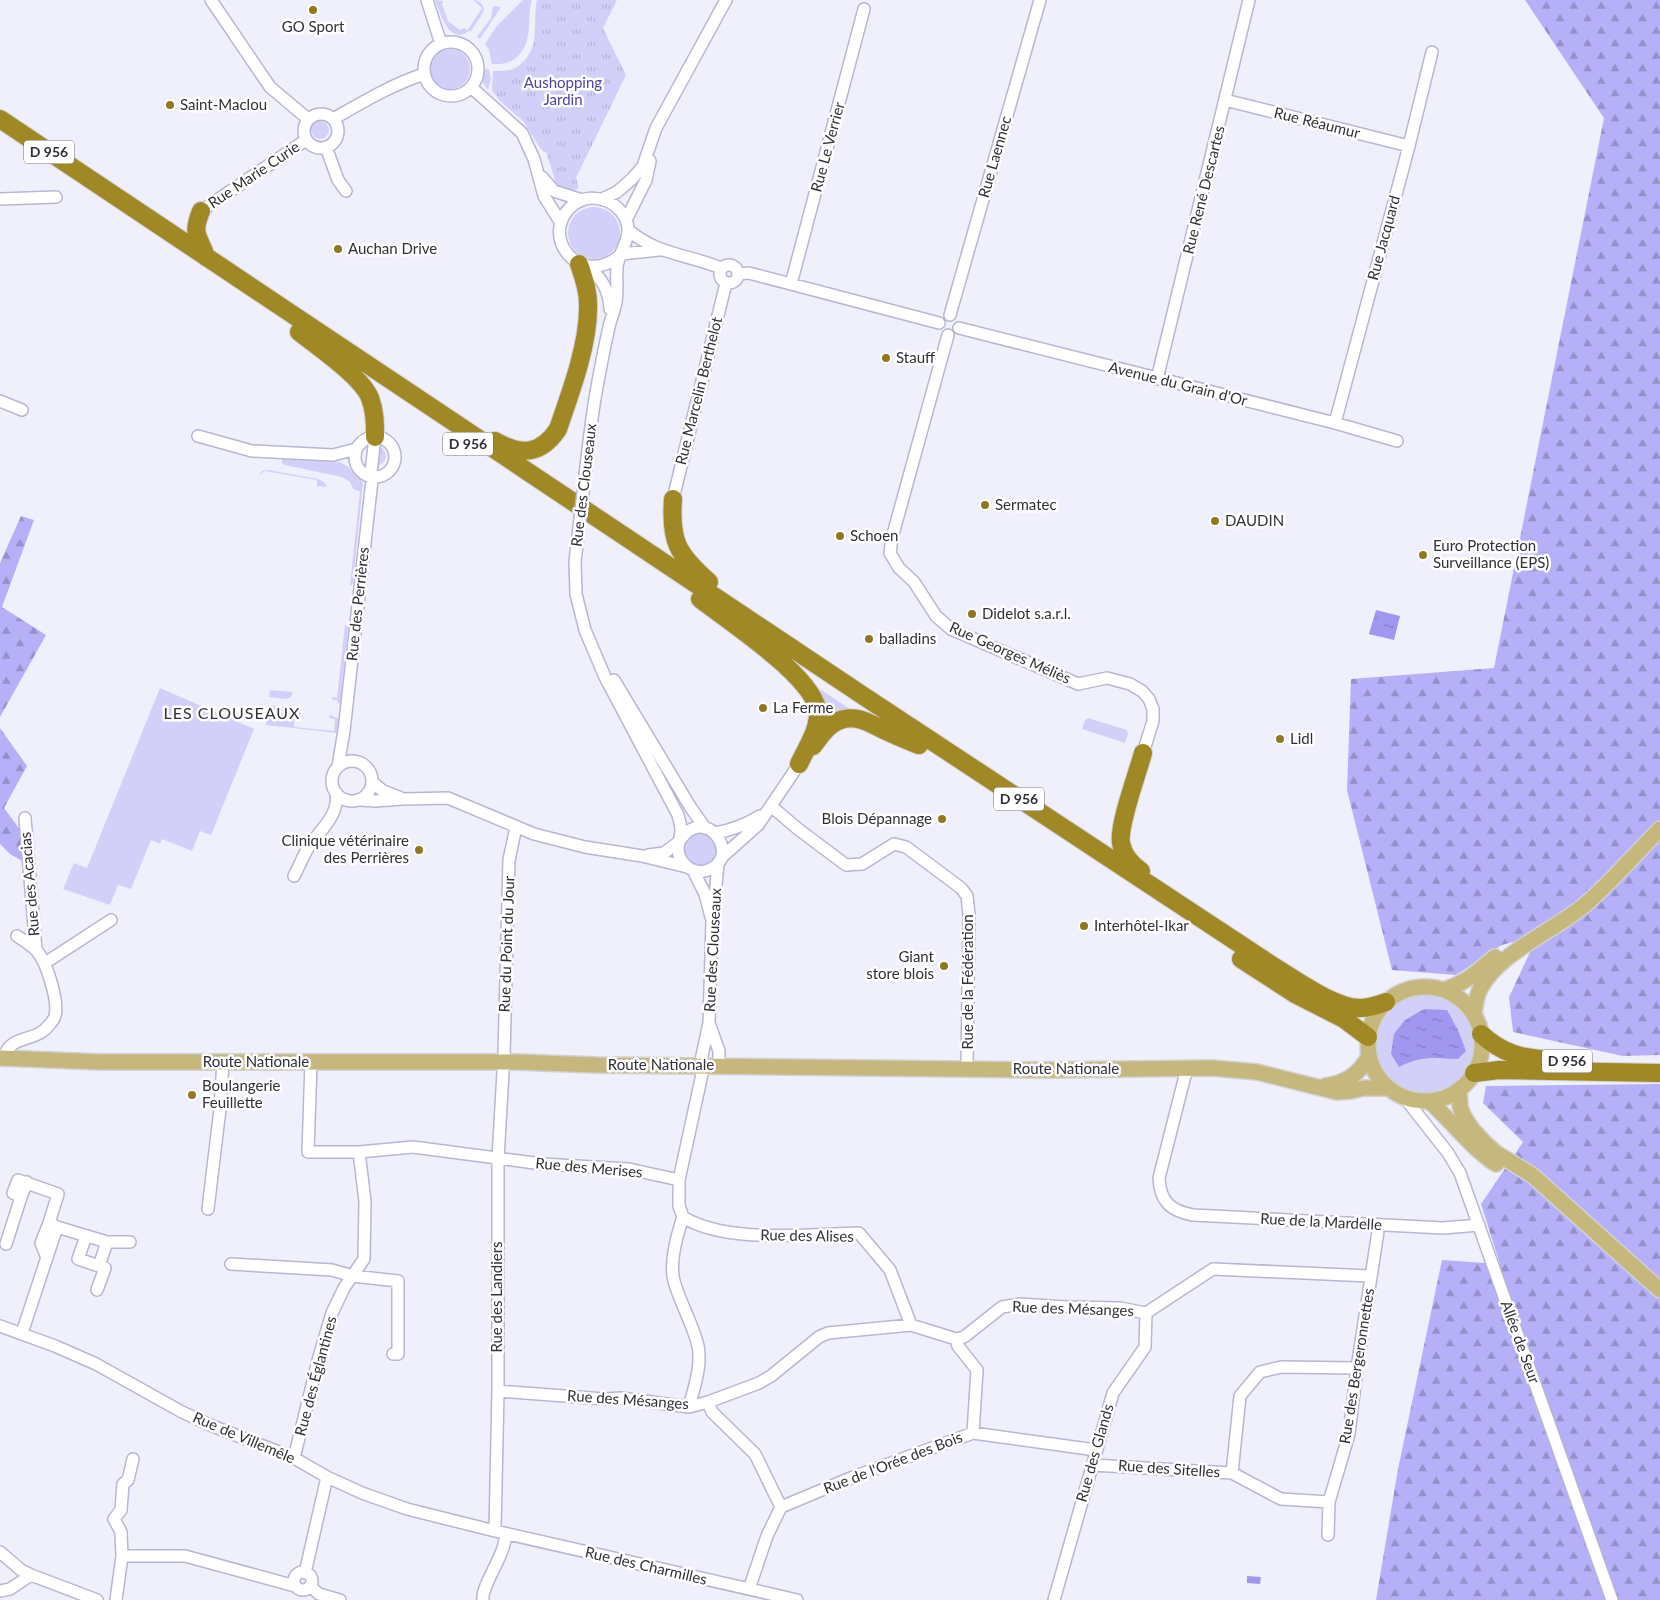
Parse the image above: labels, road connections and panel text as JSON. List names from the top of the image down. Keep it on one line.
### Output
{"streets":{"highway":["D 956"],"main road":["Route Nationale"],"street":["Rue Réaumur","Rue Le Verrier","Rue Laennec","Rue Marie Curie","Rue René Descartes","Rue Jacquard","Avenue du Grain d'Or","Rue Marcelin Berthelot","Rue des Clouseaux","Rue des Perrières","Rue Georges Méliès","Rue des Acacias","Rue du Point du Jour","Rue de la Fédération","Rue des Merises","Rue de la Mardelle","Rue des Alises","Rue des Landiers","Rue des Mésanges","Allée de Seur","Rue des Bergeronnettes","Rue des Églantines","Rue de Villemêle","Rue des Glands","Rue de l'Orée des Bois","Rue des Sitelles","Rue des Charmilles"]},"crossings":[["Rue Réaumur","Rue René Descartes"],["Rue Réaumur","Rue Jacquard"],["D 956","Rue Marcelin Berthelot"],["D 956","Rue des Clouseaux"],["D 956","Route Nationale"],["D 956","Allée de Seur"],["Rue Laennec","Avenue du Grain d'Or"],["Rue Laennec","Rue Georges Méliès"],["Rue René Descartes","Avenue du Grain d'Or"],["Rue Jacquard","Avenue du Grain d'Or"],["Avenue du Grain d'Or","Rue Georges Méliès"],["Rue des Clouseaux","Route Nationale"],["Rue des Acacias","Route Nationale"],["Rue du Point du Jour","Route Nationale"],["Rue du Point du Jour","Rue des Landiers"],["Rue de la Fédération","Route Nationale"],["Route Nationale","Rue des Merises"],["Route Nationale","Rue de la Mardelle"],["Route Nationale","Rue des Landiers"],["Route Nationale","Allée de Seur"],["Rue des Merises","Rue des Landiers"],["Rue des Merises","Rue des Églantines"],["Rue de la Mardelle","Allée de Seur"],["Rue de la Mardelle","Rue des Bergeronnettes"],["Rue des Alises","Rue des Mésanges"],["Rue des Landiers","Rue des Mésanges"],["Rue des Landiers","Rue de Villemêle"],["Rue des Landiers","Rue des Charmilles"],["Rue des Mésanges","Rue des Bergeronnettes"],["Rue des Mésanges","Rue des Glands"],["Rue des Bergeronnettes","Rue des Sitelles"],["Rue des Églantines","Rue de Villemêle"],["Rue de Villemêle","Rue des Charmilles"],["Rue des Glands","Rue de l'Orée des Bois"],["Rue des Glands","Rue des Sitelles"]],"districts":["LES CLOUSEAUX"],"parks":["Aushopping Jardin"],"places":["GO Sport","Saint-Maclou","Auchan Drive","Stauff","Sermatec","DAUDIN","Schoen","Euro Protection Surveillance (EPS)","Didelot s.a.r.l.","balladins","La Ferme","Lidl","Blois Dépannage","Clinique vétérinaire des Perrières","Interhôtel-Ikar","Giant store blois","Boulangerie Feuillette"]}
